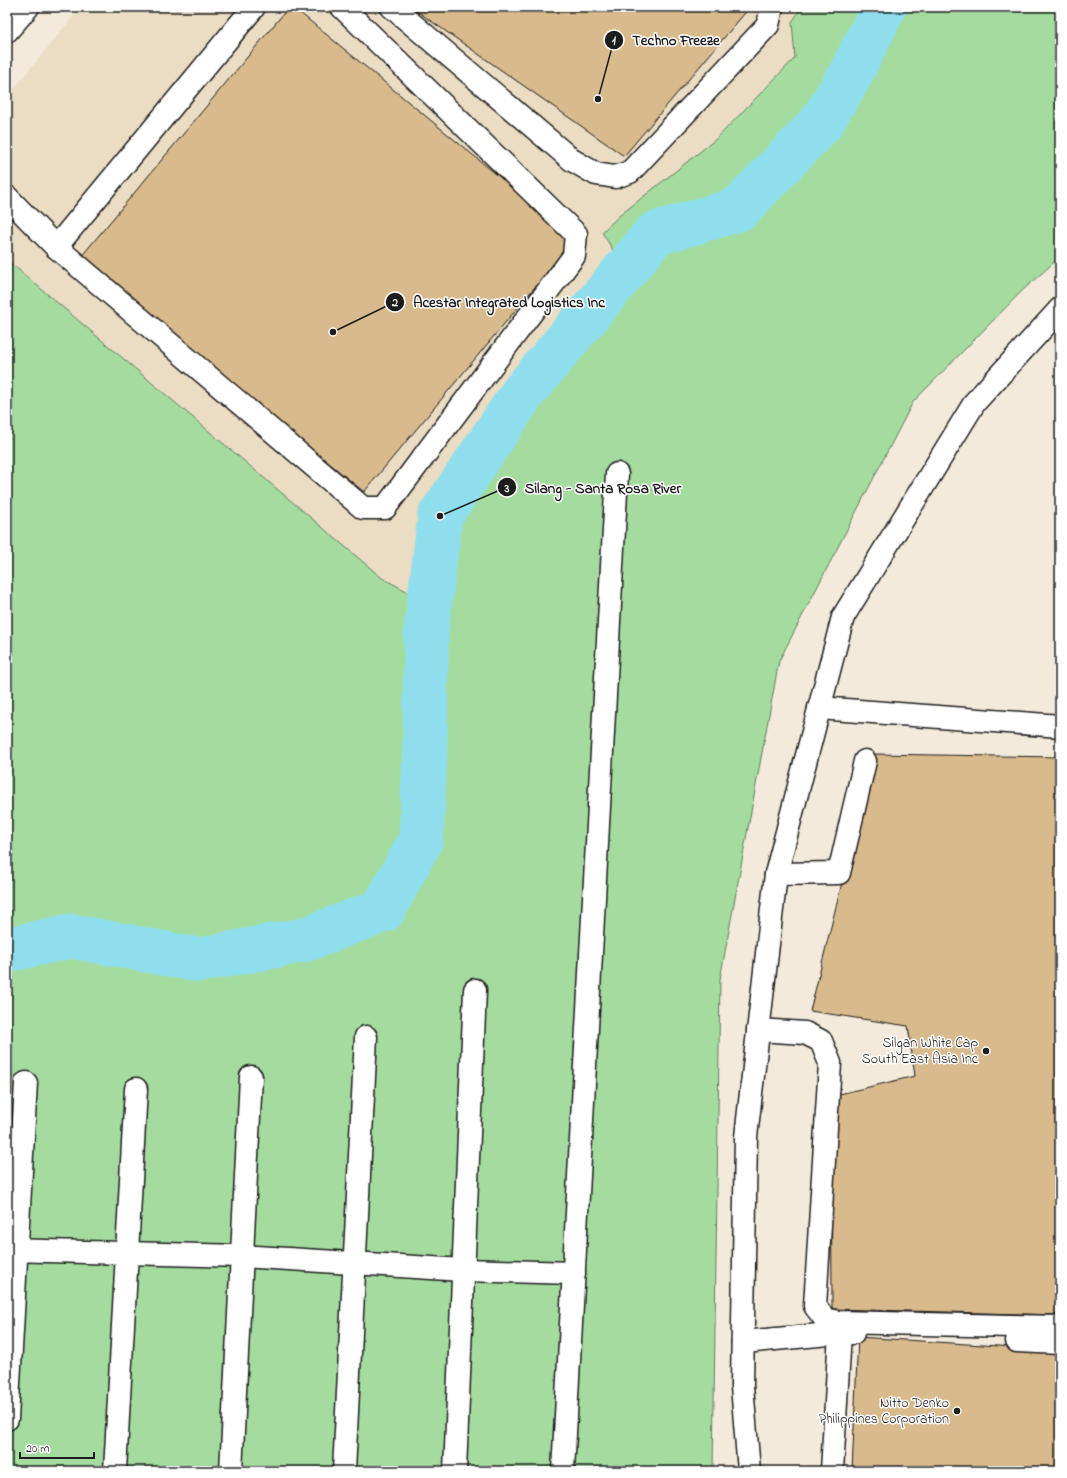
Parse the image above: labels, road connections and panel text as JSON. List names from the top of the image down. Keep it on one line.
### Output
{"places":["Techno Freeze","Acestar Integrated Logistics Inc","Silang - Santa Rosa River","Silgan White Cap South East Asia Inc","Nitto Denko Philippines Corporation"],"scale_bar":"20 m"}
